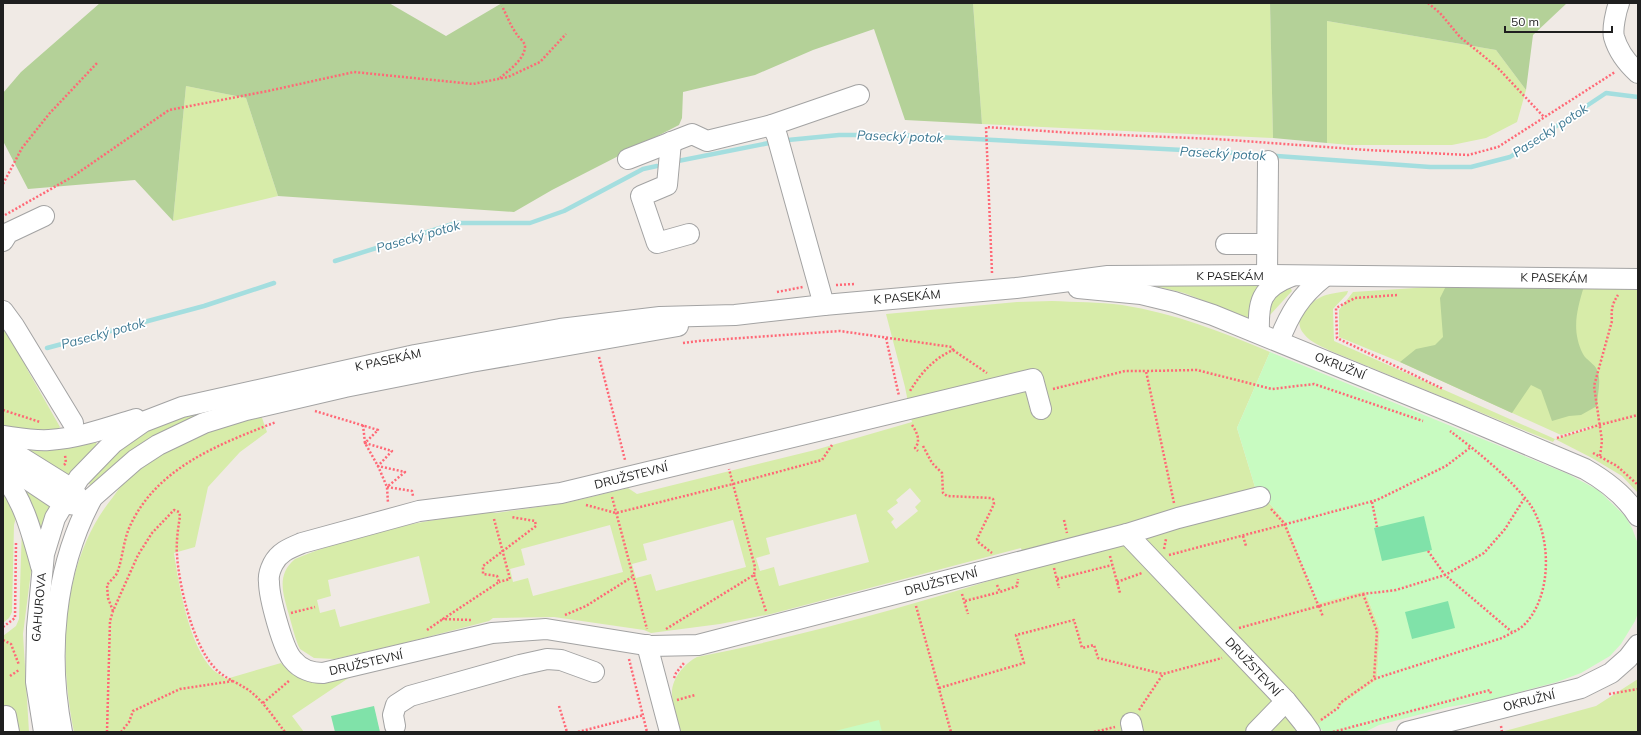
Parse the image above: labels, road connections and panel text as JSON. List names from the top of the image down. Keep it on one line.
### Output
{"streets":{"street":["K PASEKÁM","OKRUŽNÍ","DRUŽSTEVNÍ","GAHUROVA"]},"crossings":[["K PASEKÁM","OKRUŽNÍ"],["K PASEKÁM","GAHUROVA"]],"water":["Pasecký potok"],"scale_bar":"50 m"}
